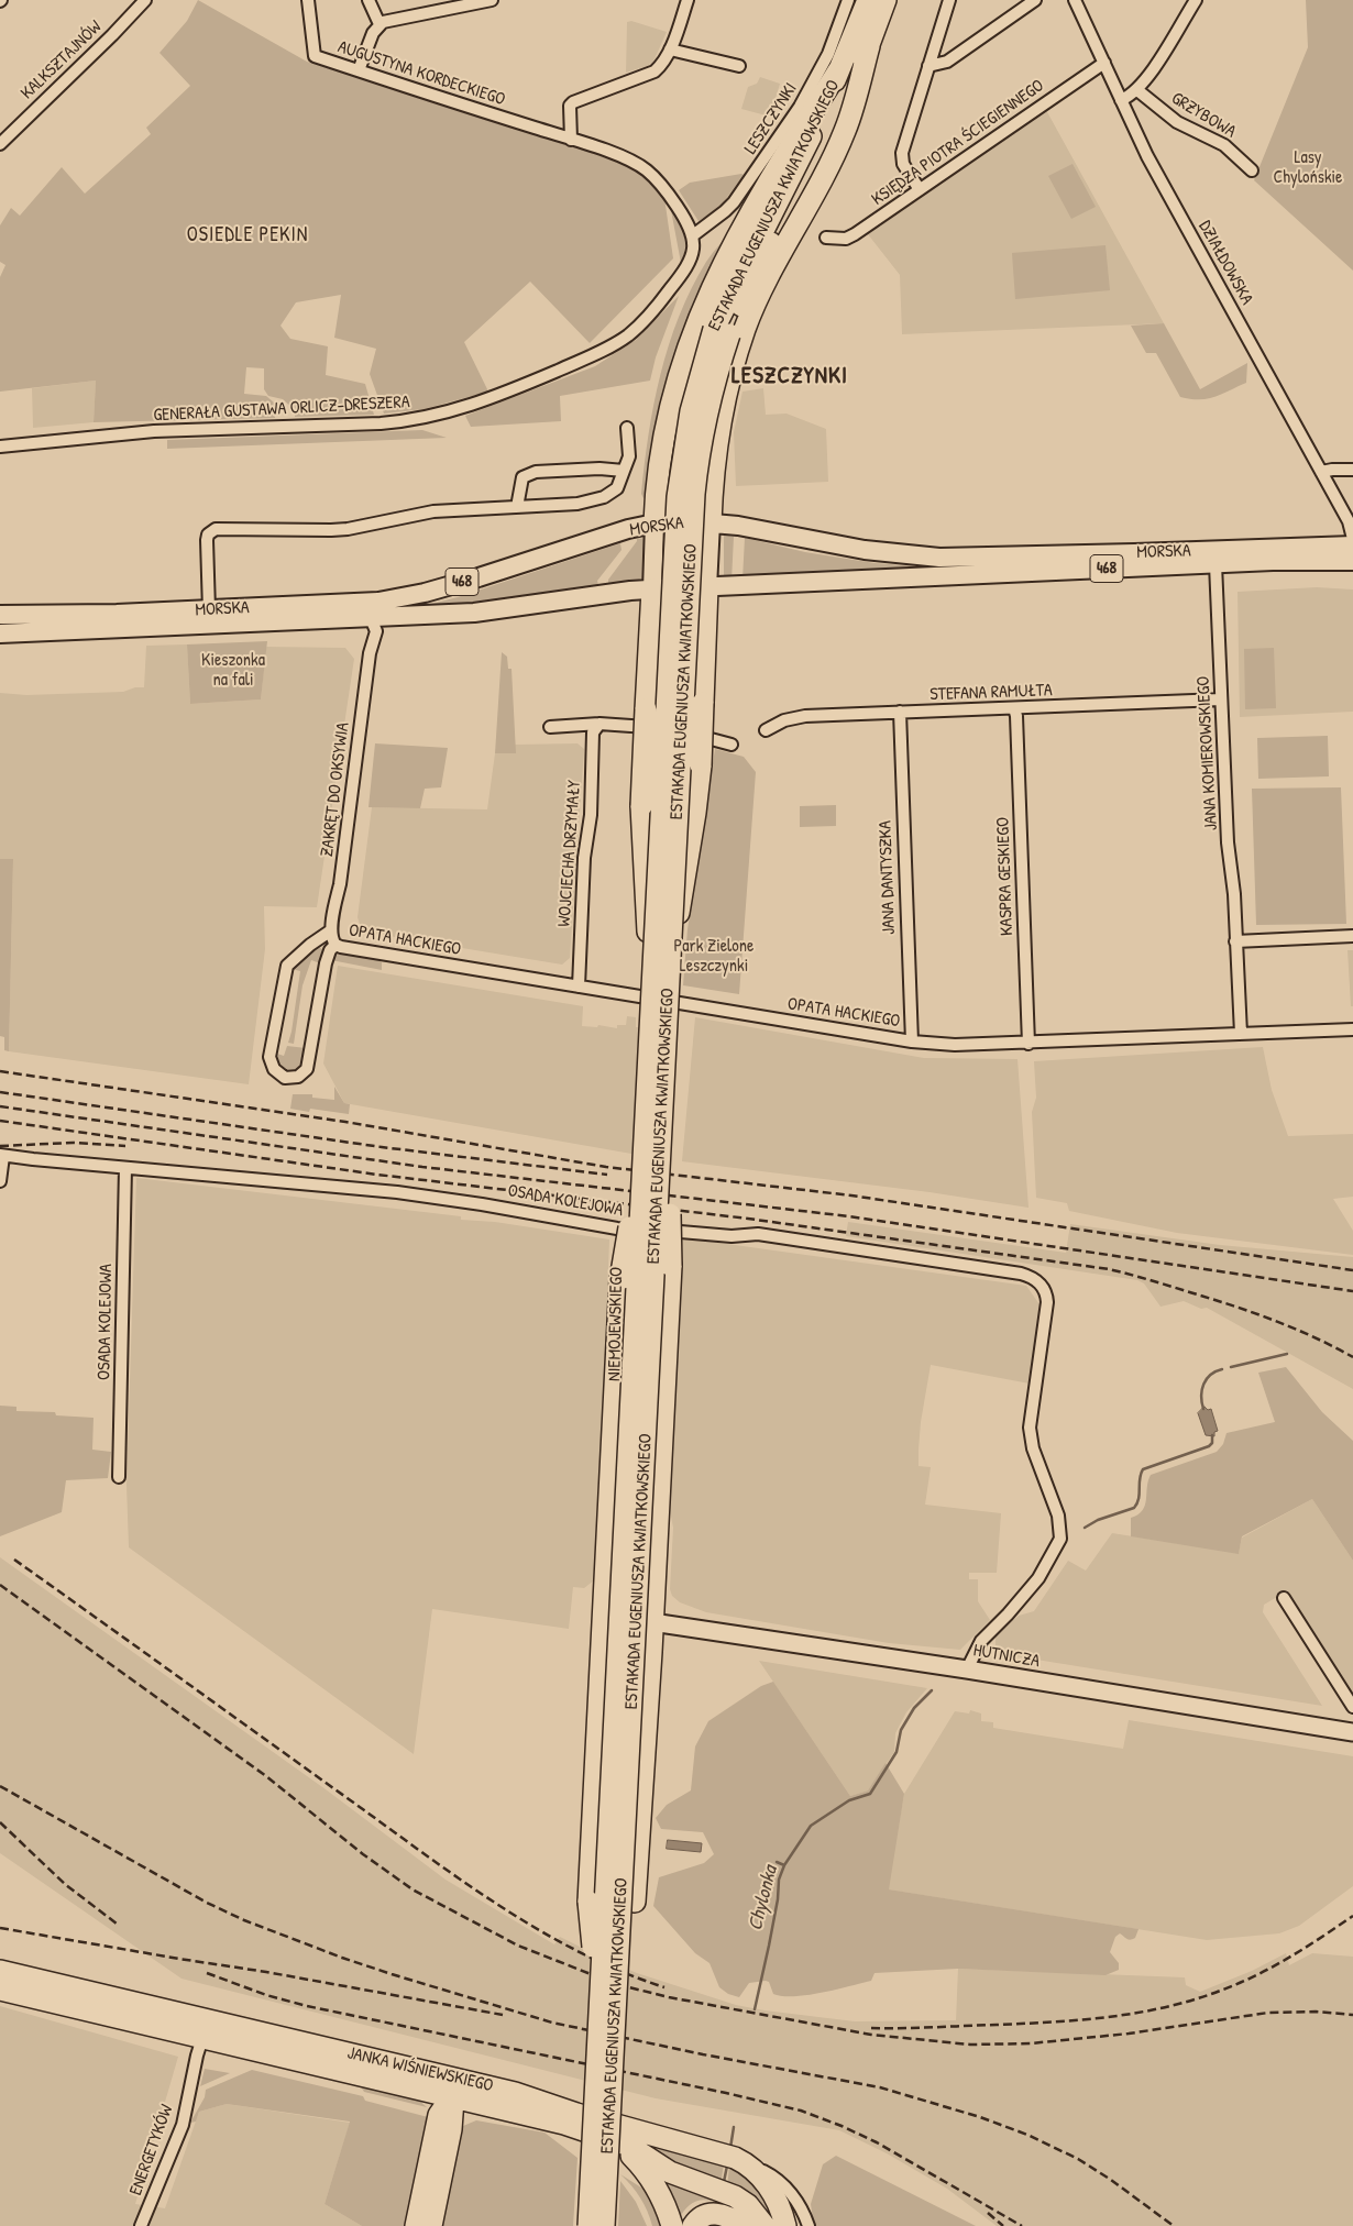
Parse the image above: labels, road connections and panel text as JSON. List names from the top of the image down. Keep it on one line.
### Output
{"streets":{"highway":["ESTAKADA EUGENIUSZA KWIATKOWSKIEGO","JANKA WIŚNIEWSKIEGO"],"main road":["MORSKA","468","HUTNICZA"],"street":["KALKSZTAJNÓW","AUGUSTYNA KORDECKIEGO","GRZYBOWA","LESZCZYNKI","KSIĘDZA PIOTRA ŚCIEGIENNEGO","DZIAŁDOWSKA","GENERAŁA GUSTAWA ORLICZ-DRESZERA","STEFANA RAMUŁTA","JANA KOMIEROWSKIEGO","ZAKRĘT DO OKSYWIA","WOJCIECHA DRZYMAŁY","KASPRA GESKIEGO","JANA DANTYSZKA","OPATA HACKIEGO","OSADA KOLEJOWA","NIEMOJEWSKIEGO","ENERGETYKÓW"]},"crossings":[["AUGUSTYNA KORDECKIEGO","LESZCZYNKI"],["AUGUSTYNA KORDECKIEGO","GENERAŁA GUSTAWA ORLICZ-DRESZERA"],["LESZCZYNKI","GENERAŁA GUSTAWA ORLICZ-DRESZERA"],["KSIĘDZA PIOTRA ŚCIEGIENNEGO","DZIAŁDOWSKA"],["MORSKA","JANA KOMIEROWSKIEGO"],["MORSKA","ZAKRĘT DO OKSYWIA"],["STEFANA RAMUŁTA","JANA KOMIEROWSKIEGO"],["STEFANA RAMUŁTA","KASPRA GESKIEGO"],["STEFANA RAMUŁTA","JANA DANTYSZKA"],["JANA KOMIEROWSKIEGO","OPATA HACKIEGO"],["ZAKRĘT DO OKSYWIA","OPATA HACKIEGO"],["WOJCIECHA DRZYMAŁY","OPATA HACKIEGO"],["KASPRA GESKIEGO","OPATA HACKIEGO"],["JANA DANTYSZKA","OPATA HACKIEGO"],["OSADA KOLEJOWA","NIEMOJEWSKIEGO"],["OSADA KOLEJOWA","HUTNICZA"],["JANKA WIŚNIEWSKIEGO","ENERGETYKÓW"]],"districts":["OSIEDLE PEKIN","LESZCZYNKI"],"water":["Chylonka"],"parks":["Lasy Chylońskie","Kieszonka na fali","Park Zielone Leszczynki"]}
